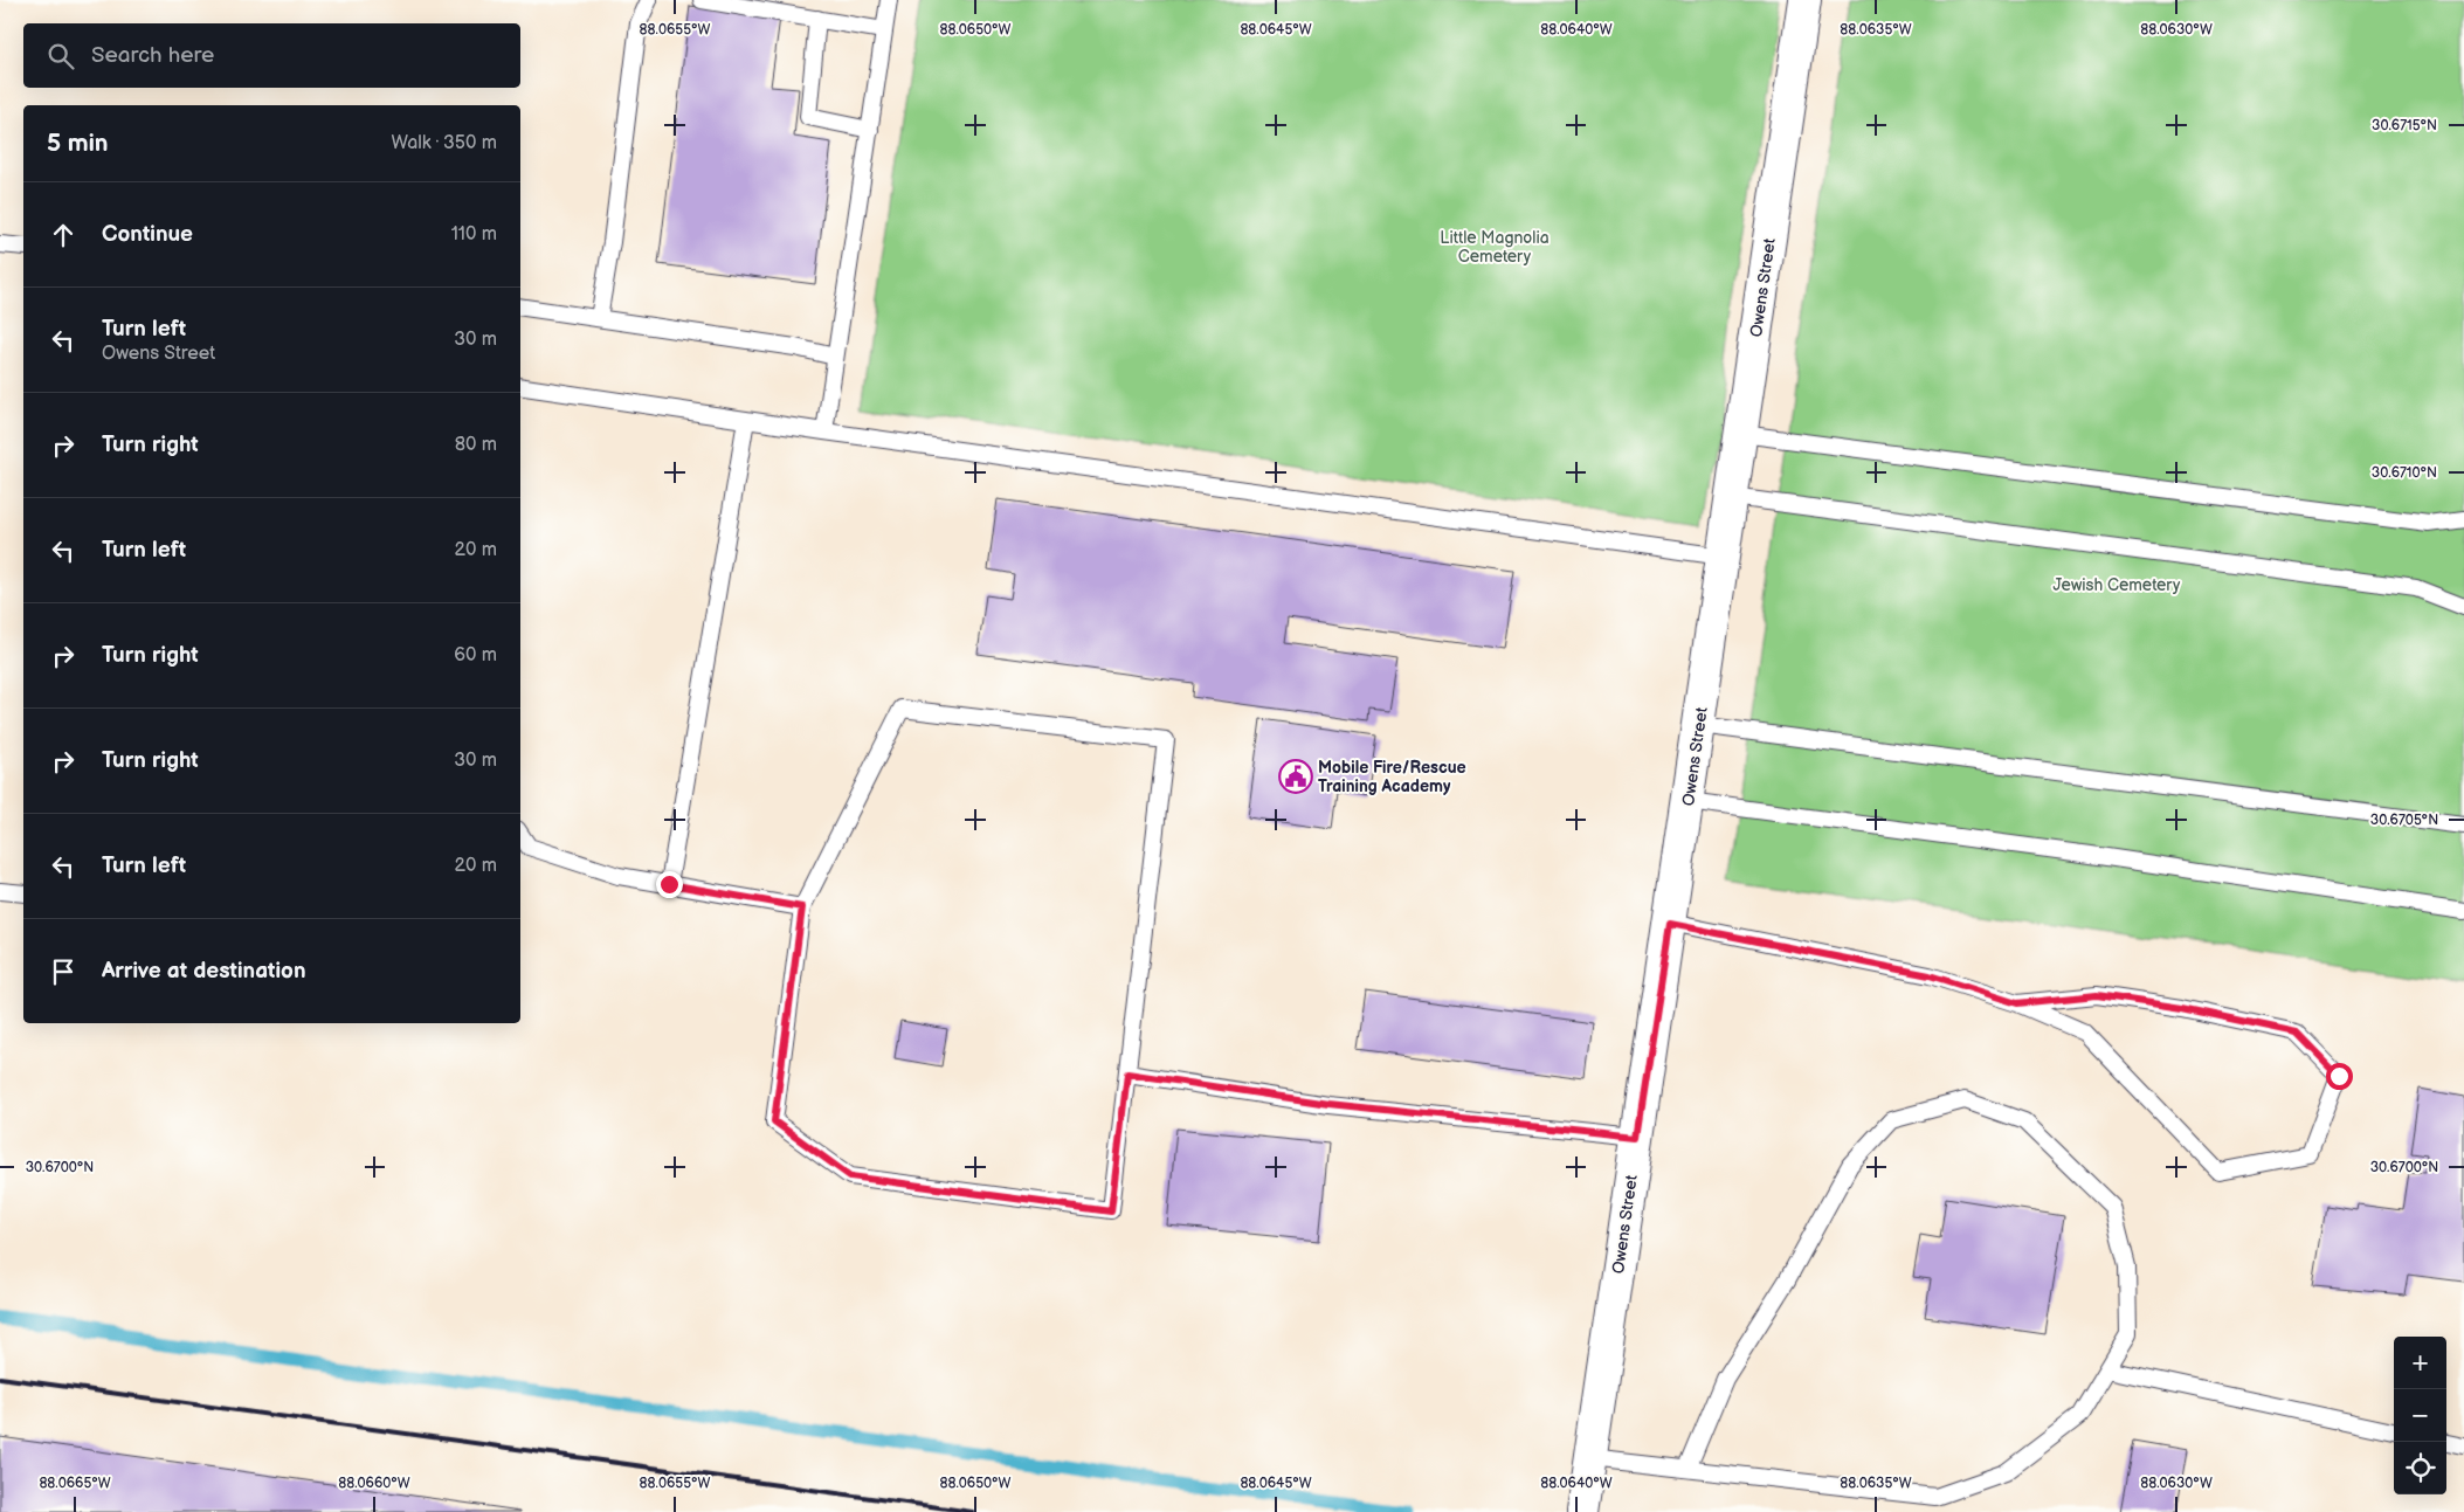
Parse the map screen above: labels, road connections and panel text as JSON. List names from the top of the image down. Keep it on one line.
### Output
{"streets":{"street":["Owens Street"]},"parks":["Little Magnolia Cemetery","Jewish Cemetery"],"places":{"public building":["Mobile Fire/Rescue Training Academy"]},"page":{"search":"Search here","heading":["5 min","Walk · 350 m"],"list":[["Continue","110 m"],["Turn left","Owens Street","30 m"],["Turn right","80 m"],["Turn left","20 m"],["Turn right","60 m"],["Turn right","30 m"],["Turn left","20 m"],"Arrive at destination"],"map_buttons":["+","−"]},"coordinates":["88.0655°W","88.0650°W","88.0645°W","88.0640°W","88.0635°W","88.0630°W","30.6715°N","30.6710°N","30.6705°N","30.6700°N","88.0665°W","88.0660°W"]}
